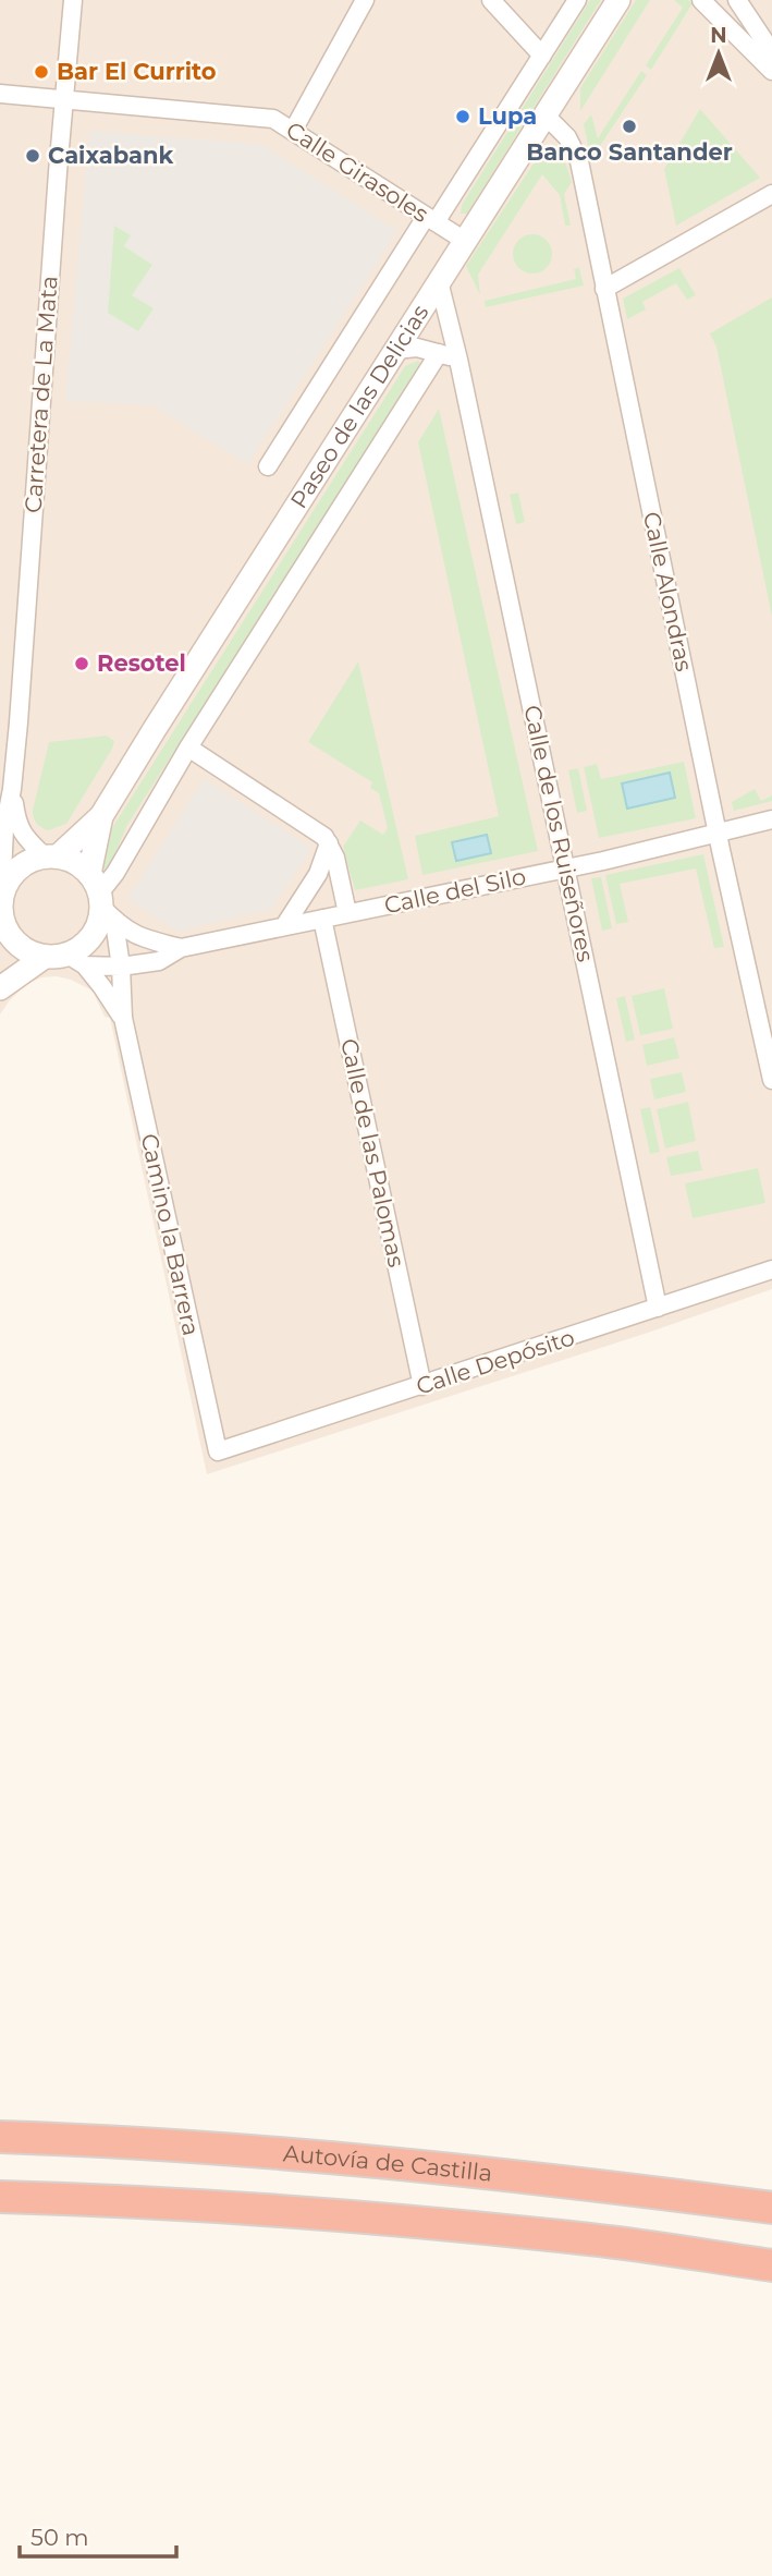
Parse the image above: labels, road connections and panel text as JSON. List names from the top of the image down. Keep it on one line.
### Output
{"streets":{"highway":["Autovía de Castilla"],"main road":["Paseo de las Delicias"],"street":["Calle Girasoles","Carretera de La Mata","Calle Alondras","Calle de los Ruiseñores","Calle del Silo","Calle de las Palomas","Camino la Barrera","Calle Depósito"]},"crossings":[["Calle Girasoles","Carretera de La Mata"],["Calle Girasoles","Paseo de las Delicias"],["Carretera de La Mata","Paseo de las Delicias"],["Carretera de La Mata","Calle del Silo"],["Carretera de La Mata","Camino la Barrera"],["Paseo de las Delicias","Calle Alondras"],["Paseo de las Delicias","Calle de los Ruiseñores"],["Paseo de las Delicias","Calle del Silo"],["Paseo de las Delicias","Camino la Barrera"],["Calle Alondras","Calle del Silo"],["Calle de los Ruiseñores","Calle del Silo"],["Calle de los Ruiseñores","Calle Depósito"],["Calle del Silo","Calle de las Palomas"],["Calle del Silo","Camino la Barrera"],["Calle de las Palomas","Calle Depósito"],["Camino la Barrera","Calle Depósito"]],"places":["Bar El Currito","Lupa","Banco Santander","Caixabank","Resotel"],"scale_bar":"50 m","north":"top"}
